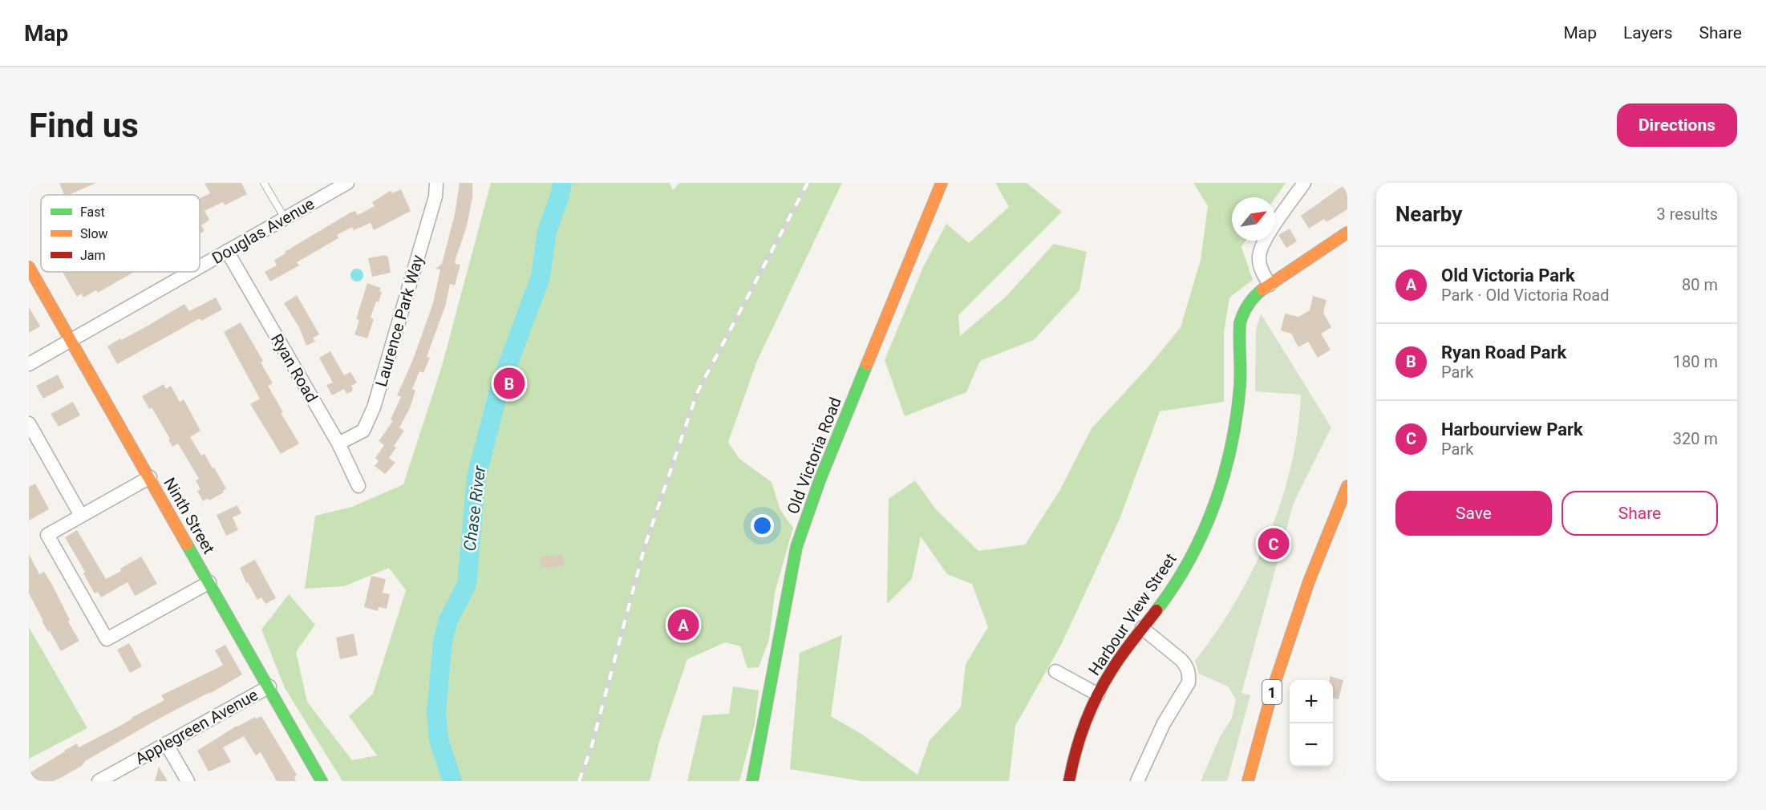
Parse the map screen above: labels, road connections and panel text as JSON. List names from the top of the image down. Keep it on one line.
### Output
{"streets":{"main road":["Old Victoria Road","Ninth Street","Harbour View Street","1"],"street":["Douglas Avenue","Laurence Park Way","Ryan Road","Applegreen Avenue"]},"crossings":[["Douglas Avenue","Ryan Road"],["Douglas Avenue","Ninth Street"],["Laurence Park Way","Ryan Road"],["Ninth Street","Applegreen Avenue"]],"water":["Chase River"],"legend":["Fast","Slow","Jam"],"north":"top right","page":{"header":"Map","nav":["Map","Layers","Share"],"buttons":["Directions",["Save","Share"]],"title":"Find us","heading":["Nearby","3 results"],"list":[{"mark":"A","name":"Old Victoria Park","note":"Park · Old Victoria Road","value":"80 m"},{"mark":"B","name":"Ryan Road Park","note":"Park","value":"180 m"},{"mark":"C","name":"Harbourview Park","note":"Park","value":"320 m"}],"pins":["B","C","A"],"map_buttons":["+","−"]}}
